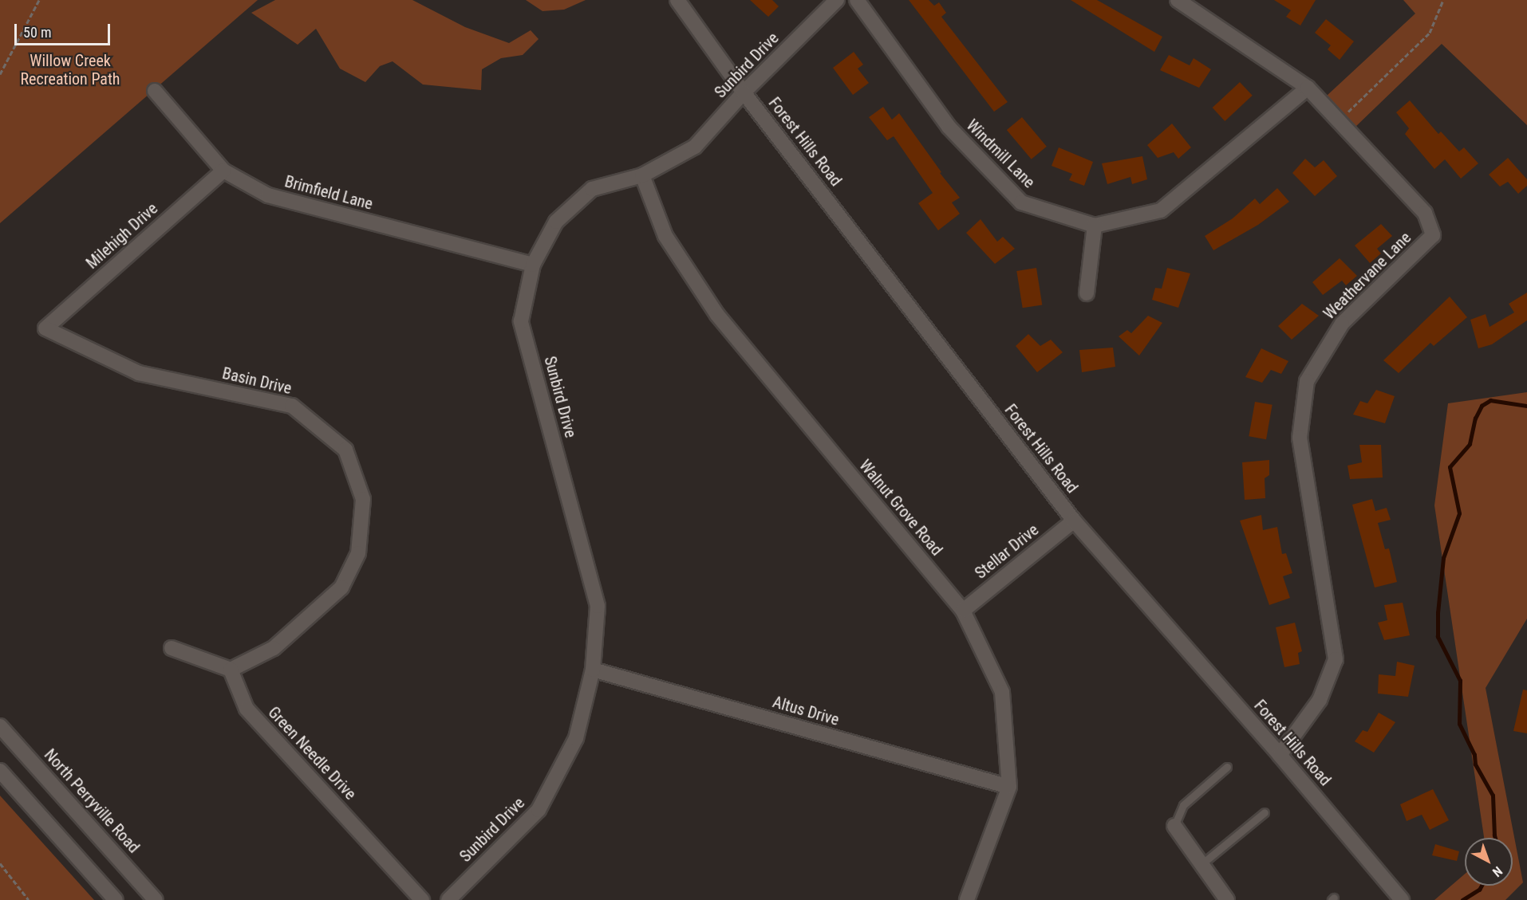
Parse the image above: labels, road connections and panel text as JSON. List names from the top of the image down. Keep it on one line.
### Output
{"streets":{"street":["Sunbird Drive","Forest Hills Road","Windmill Lane","Brimfield Lane","Milehigh Drive","Weathervane Lane","Basin Drive","Walnut Grove Road","Stellar Drive","Altus Drive","Green Needle Drive","North Perryville Road"]},"crossings":[["Sunbird Drive","Forest Hills Road"],["Sunbird Drive","Brimfield Lane"],["Sunbird Drive","Walnut Grove Road"],["Sunbird Drive","Altus Drive"],["Forest Hills Road","Weathervane Lane"],["Forest Hills Road","Stellar Drive"],["Brimfield Lane","Milehigh Drive"],["Milehigh Drive","Basin Drive"],["Basin Drive","Green Needle Drive"],["Walnut Grove Road","Stellar Drive"],["Walnut Grove Road","Altus Drive"]],"parks":["Willow Creek Recreation Path"],"scale_bar":"50 m","north":"bottom right"}
